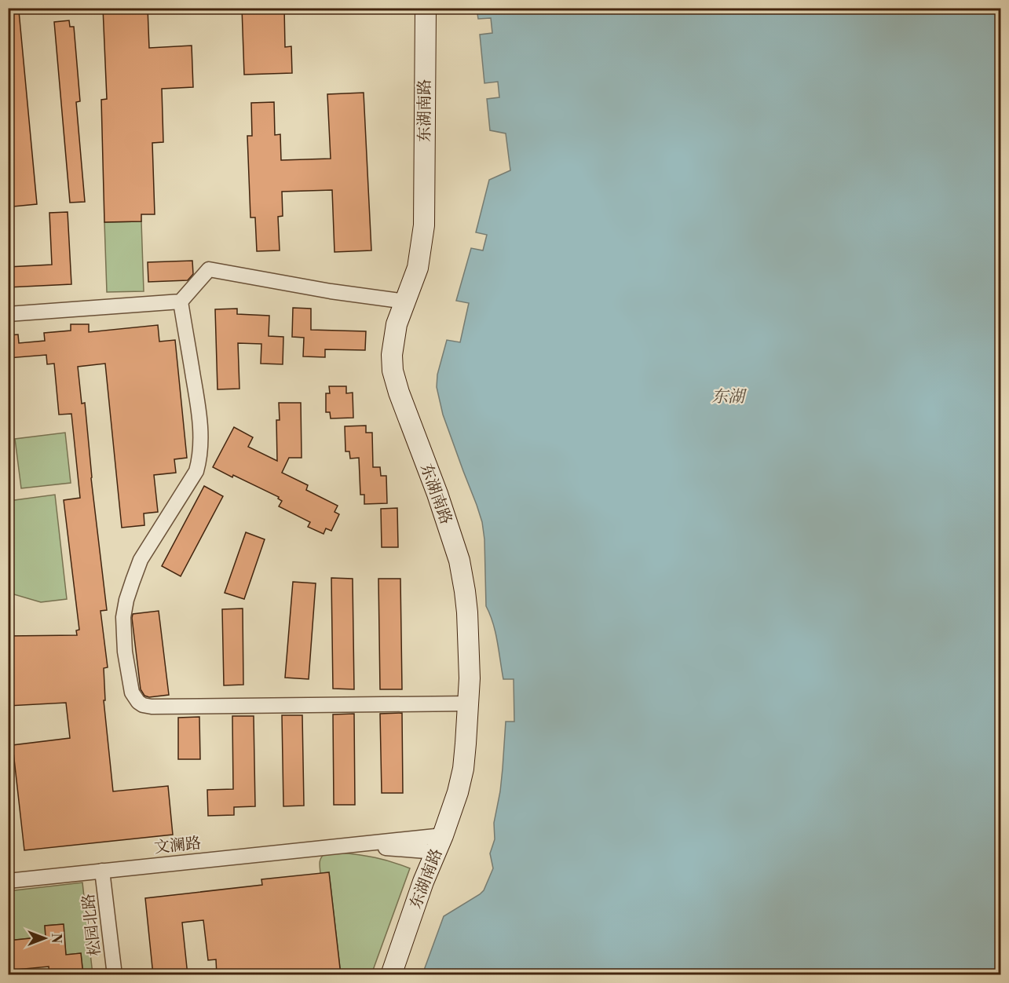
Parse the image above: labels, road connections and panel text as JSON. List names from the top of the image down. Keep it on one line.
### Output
{"streets":{"street":["东湖南路","文澜路","松园北路"]},"crossings":[["东湖南路","文澜路"],["文澜路","松园北路"]],"water":["东湖"],"north":"right"}
